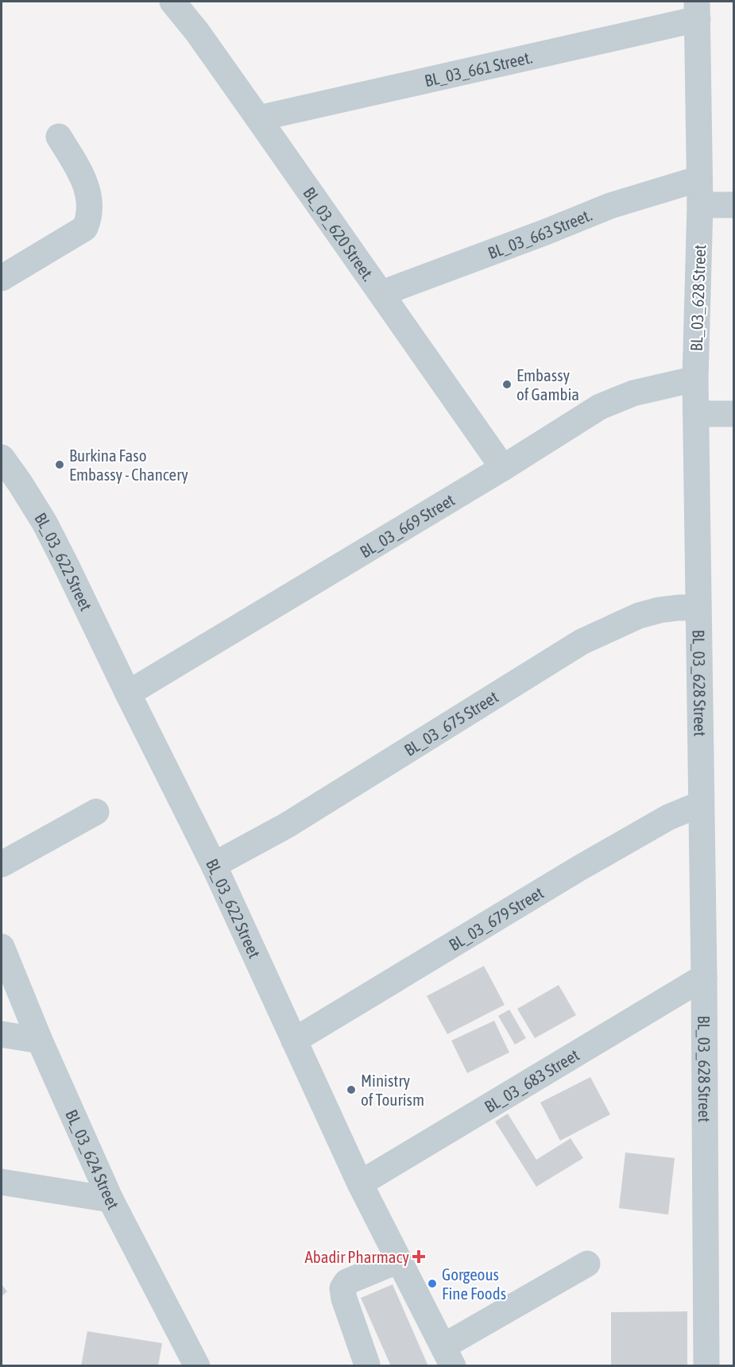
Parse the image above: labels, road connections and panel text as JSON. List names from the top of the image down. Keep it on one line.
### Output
{"streets":{"street":["BL_03_661 Street.","BL_03_620 Street.","BL_03_663 Street.","BL_03_628 Street","BL_03_669 Street","BL_03_622 Street","BL_03_675 Street","BL_03_679 Street","BL_03_683 Street","BL_03_624 Street"]},"crossings":[["BL_03_661 Street.","BL_03_620 Street."],["BL_03_661 Street.","BL_03_628 Street"],["BL_03_620 Street.","BL_03_663 Street."],["BL_03_620 Street.","BL_03_669 Street"],["BL_03_663 Street.","BL_03_628 Street"],["BL_03_628 Street","BL_03_669 Street"],["BL_03_628 Street","BL_03_675 Street"],["BL_03_628 Street","BL_03_679 Street"],["BL_03_628 Street","BL_03_683 Street"],["BL_03_669 Street","BL_03_622 Street"],["BL_03_622 Street","BL_03_675 Street"],["BL_03_622 Street","BL_03_679 Street"],["BL_03_622 Street","BL_03_683 Street"]],"places":{"other":["Embassy of Gambia","Burkina Faso Embassy - Chancery","Ministry of Tourism","Gorgeous Fine Foods"],"health":["Abadir Pharmacy"]}}
